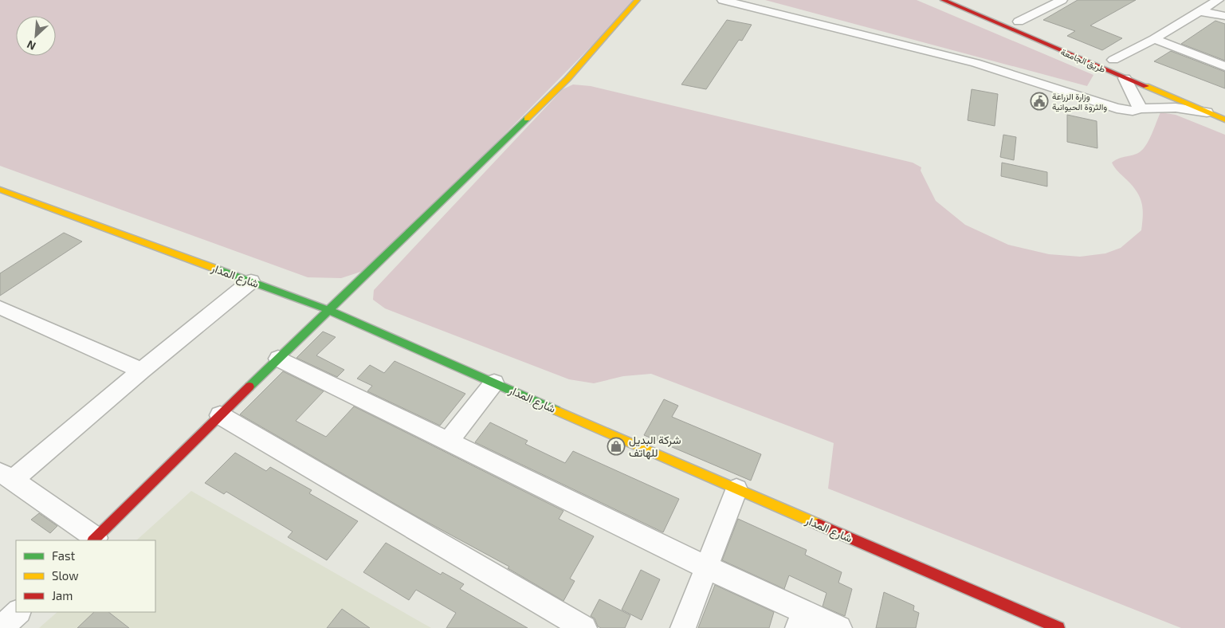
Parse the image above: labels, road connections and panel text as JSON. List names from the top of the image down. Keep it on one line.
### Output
{"streets":{"main road":["طريق الجامعة","شارع المدار"]},"places":{"public building":["وزارة الزراعة والثروة الحيوانية"],"shop":["شركة البديل للهاتف"]},"legend":["Fast","Slow","Jam"],"north":"bottom left"}
